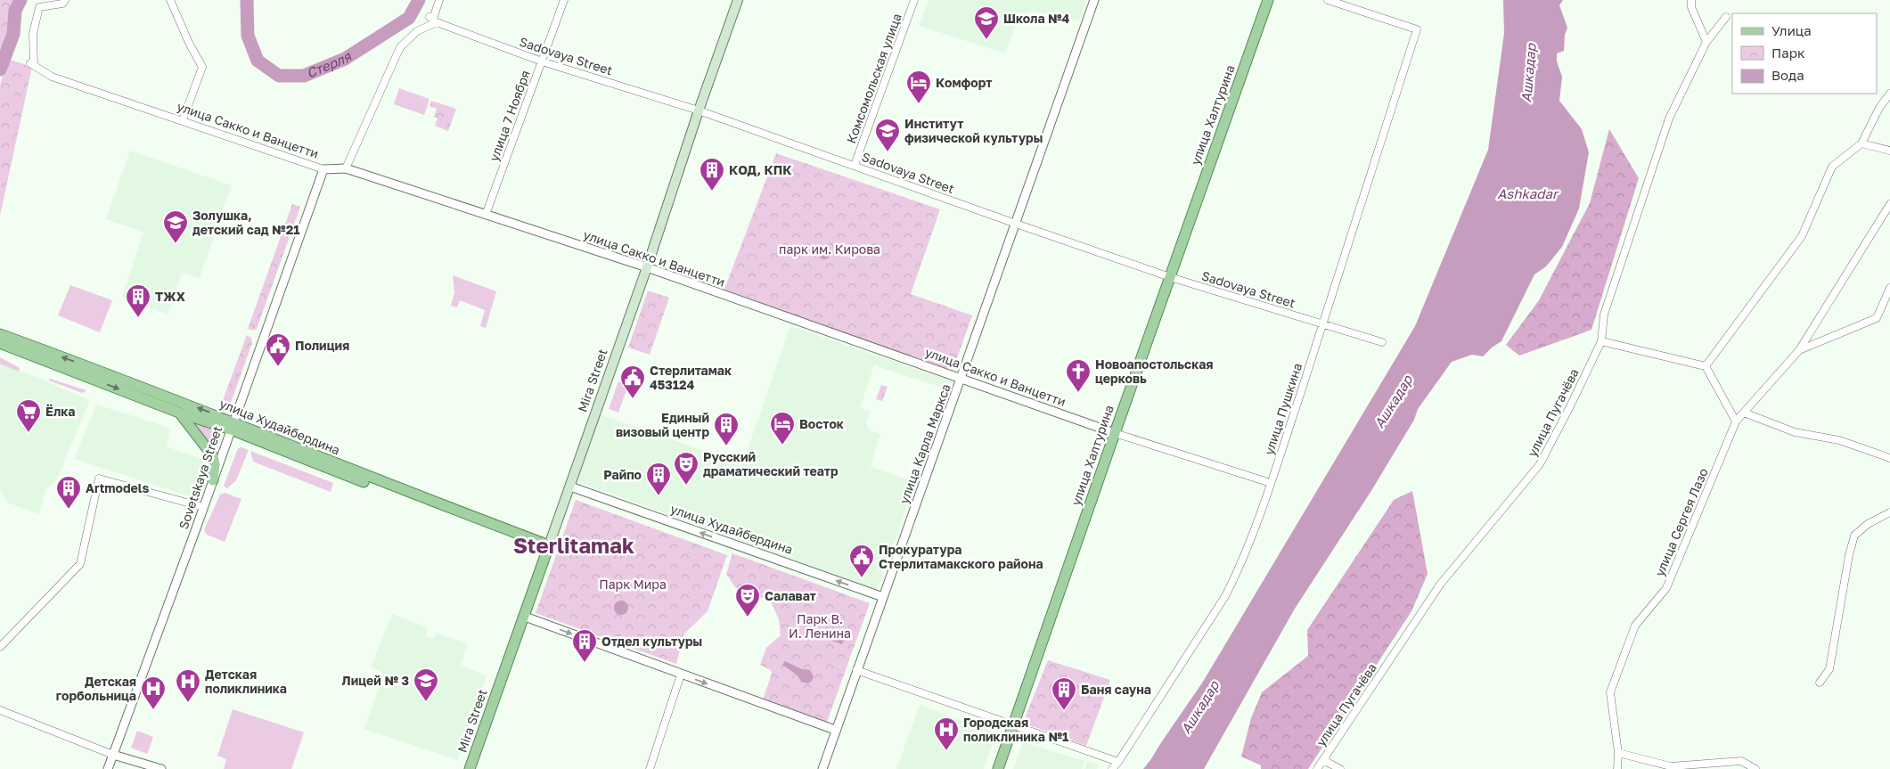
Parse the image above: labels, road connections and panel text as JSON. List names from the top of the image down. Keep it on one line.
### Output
{"streets":{"main road":["улица Халтурина","Mira Street","улица Худайбердина"],"street":["Sadovaya Street","Комсомольская улица","улица 7 Ноября","улица Сакко и Ванцетти","улица Пушкина","улица Пугачёва","улица Карла Маркса","Sovetskaya Street","улица Сергея Лазо"]},"crossings":[["Sadovaya Street","Комсомольская улица"],["Sadovaya Street","улица Халтурина"],["Sadovaya Street","улица 7 Ноября"],["Sadovaya Street","Mira Street"],["Sadovaya Street","улица Пушкина"],["Sadovaya Street","улица Карла Маркса"],["улица Халтурина","улица Сакко и Ванцетти"],["улица 7 Ноября","улица Сакко и Ванцетти"],["улица Сакко и Ванцетти","Mira Street"],["улица Сакко и Ванцетти","улица Пушкина"],["улица Сакко и Ванцетти","улица Карла Маркса"],["улица Сакко и Ванцетти","Sovetskaya Street"],["Mira Street","улица Худайбердина"],["улица Худайбердина","улица Карла Маркса"],["улица Худайбердина","Sovetskaya Street"]],"districts":["Sterlitamak"],"water":["Стерля","Ашкадар","Ashkadar"],"parks":["парк им. Кирова","Парк Мира","Парк В. И. Ленина"],"places":{"school or university":["Школа №4","Институт физической культуры","Золушка, детский сад №21","Лицей № 3"],"hotel":["Комфорт","Восток"],"building":["КОД, КПК","ТЖХ","Единый визовый центр","Райпо","Artmodels","Отдел культуры","Баня сауна"],"public building":["Полиция","Стерлитамак 453124","Прокуратура Стерлитамакского района"],"church":["Новоапостольская церковь"],"supermarket":["Ёлка"],"theatre":["Русский драматический театр","Салават"],"hospital":["Детская поликлиника","Детская горбольница","Городская поликлиника №1"]},"legend":["Улица","Парк","Вода"]}
